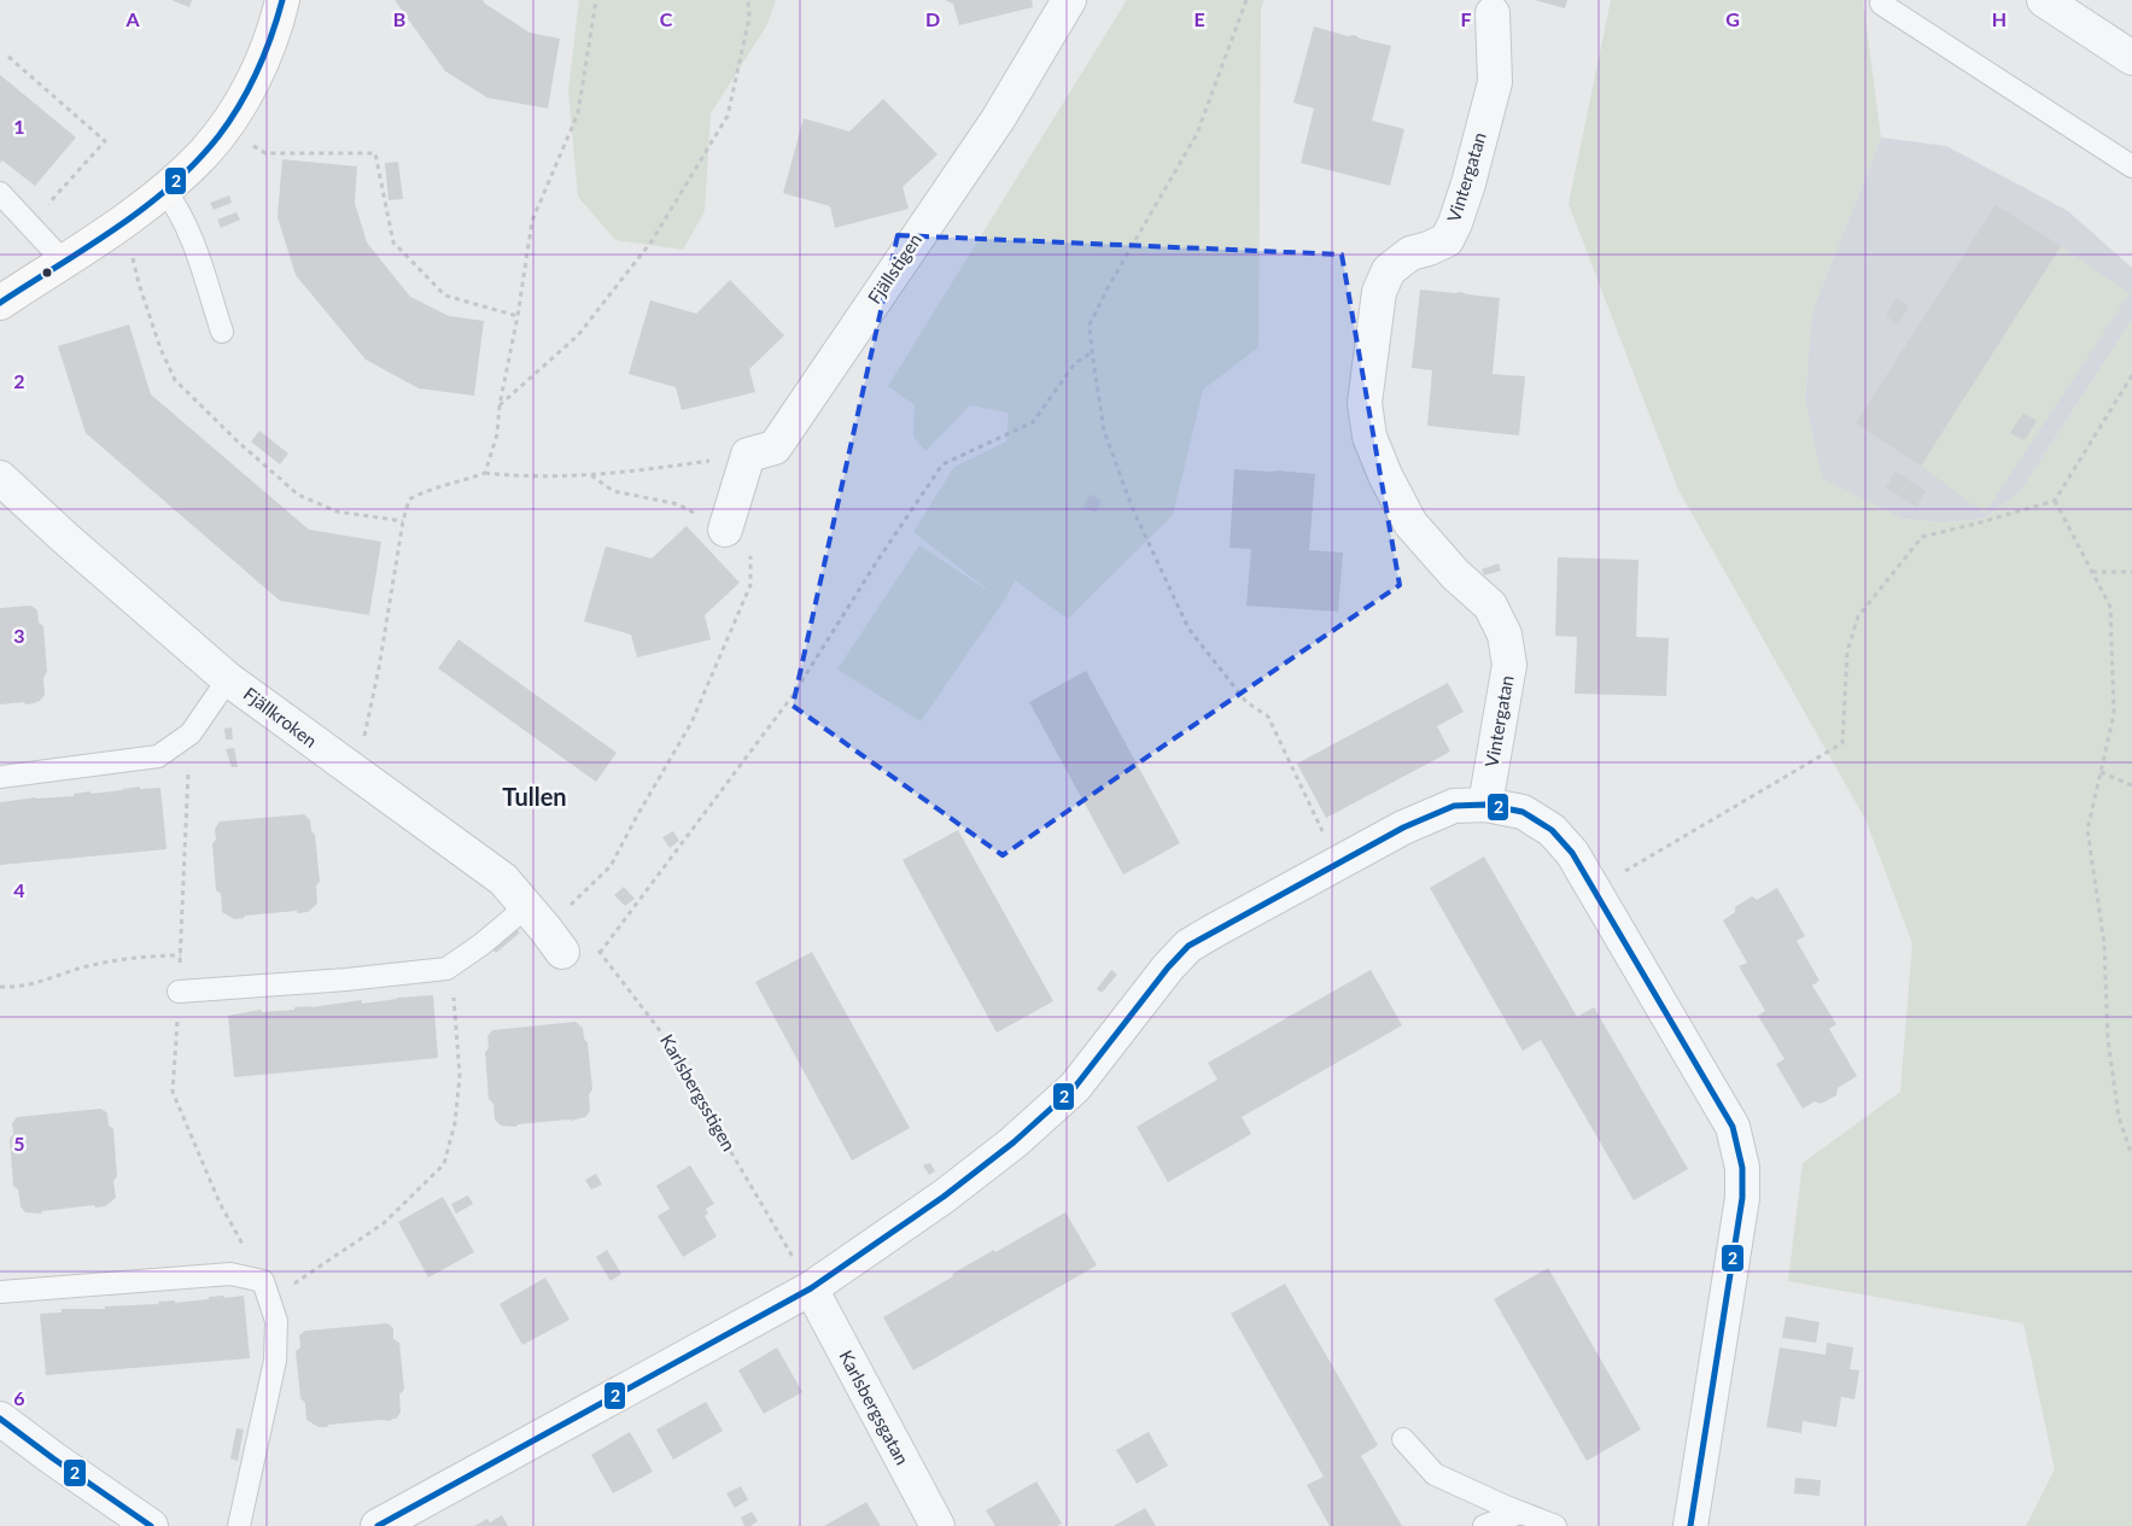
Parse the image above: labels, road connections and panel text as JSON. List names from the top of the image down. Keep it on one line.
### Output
{"streets":{"street":["Vintergatan","Fjällstigen","Fjällkroken","Karlsbergsgatan"],"path":["Karlsbergsstigen"]},"crossings":[["Fjällkroken","Karlsbergsstigen"],["Karlsbergsstigen","Karlsbergsgatan"]],"districts":["Tullen"],"lines":["transit line 2"],"grid":{"columns":["A","B","C","D","E","F","G","H"],"rows":["1","2","3","4","5","6"]}}
